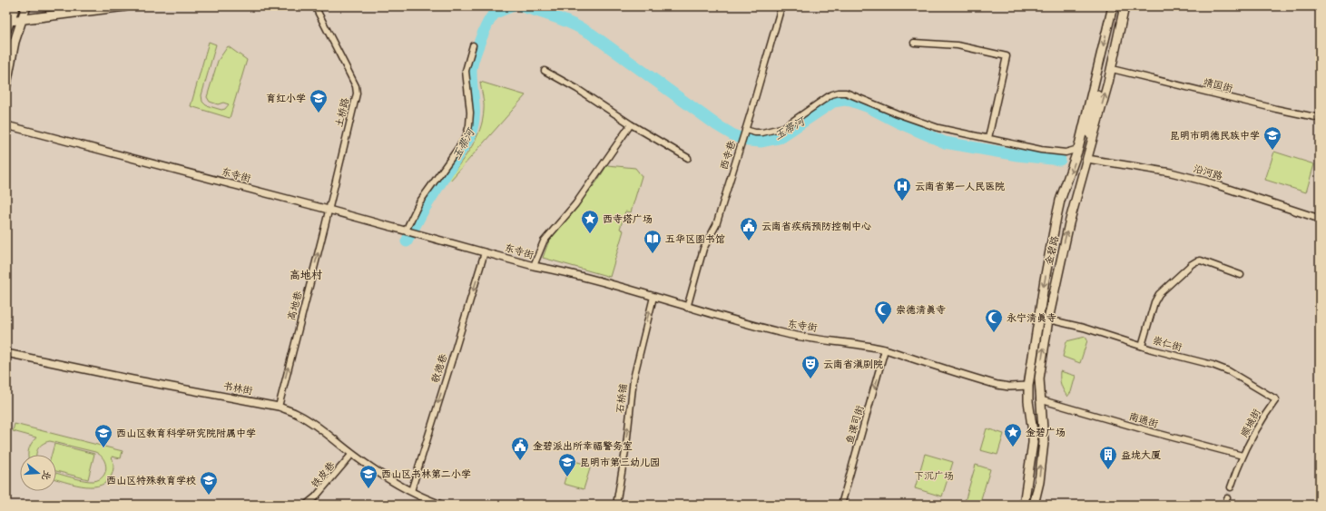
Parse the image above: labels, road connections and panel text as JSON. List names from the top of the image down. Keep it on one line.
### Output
{"streets":{"main road":["金碧路"],"street":["靖国街","土桥路","西寺巷","沿河路","东寺街","高地巷","崇仁街","敬德巷","书林街","石桥铺","南通街","顺城街","鱼课司街","铁皮巷"]},"crossings":[["靖国街","金碧路"],["土桥路","东寺街"],["土桥路","高地巷"],["西寺巷","东寺街"],["沿河路","金碧路"],["东寺街","金碧路"],["东寺街","高地巷"],["东寺街","敬德巷"],["东寺街","石桥铺"],["东寺街","鱼课司街"],["金碧路","崇仁街"],["金碧路","南通街"],["高地巷","书林街"],["崇仁街","顺城街"],["敬德巷","书林街"],["书林街","铁皮巷"],["南通街","顺城街"]],"one_way":["高地巷","敬德巷","石桥铺","鱼课司街"],"districts":["高地村"],"water":["玉带河"],"parks":["下沉广场"],"places":{"school or university":["育红小学","昆明市明德民族中学","西山区教育科学研究院附属中学","昆明市第三幼儿园","西山区书林第二小学","西山区特殊教育学校"],"hospital":["云南省第一人民医院"],"place":["西寺塔广场","金碧广场"],"public building":["云南省疾病预防控制中心","金碧派出所幸福警务室"],"library":["五华区图书馆"],"mosque":["崇德清真寺","永宁清真寺"],"theatre":["云南省滇剧院"],"building":["益垅大厦"]},"north":"right"}
